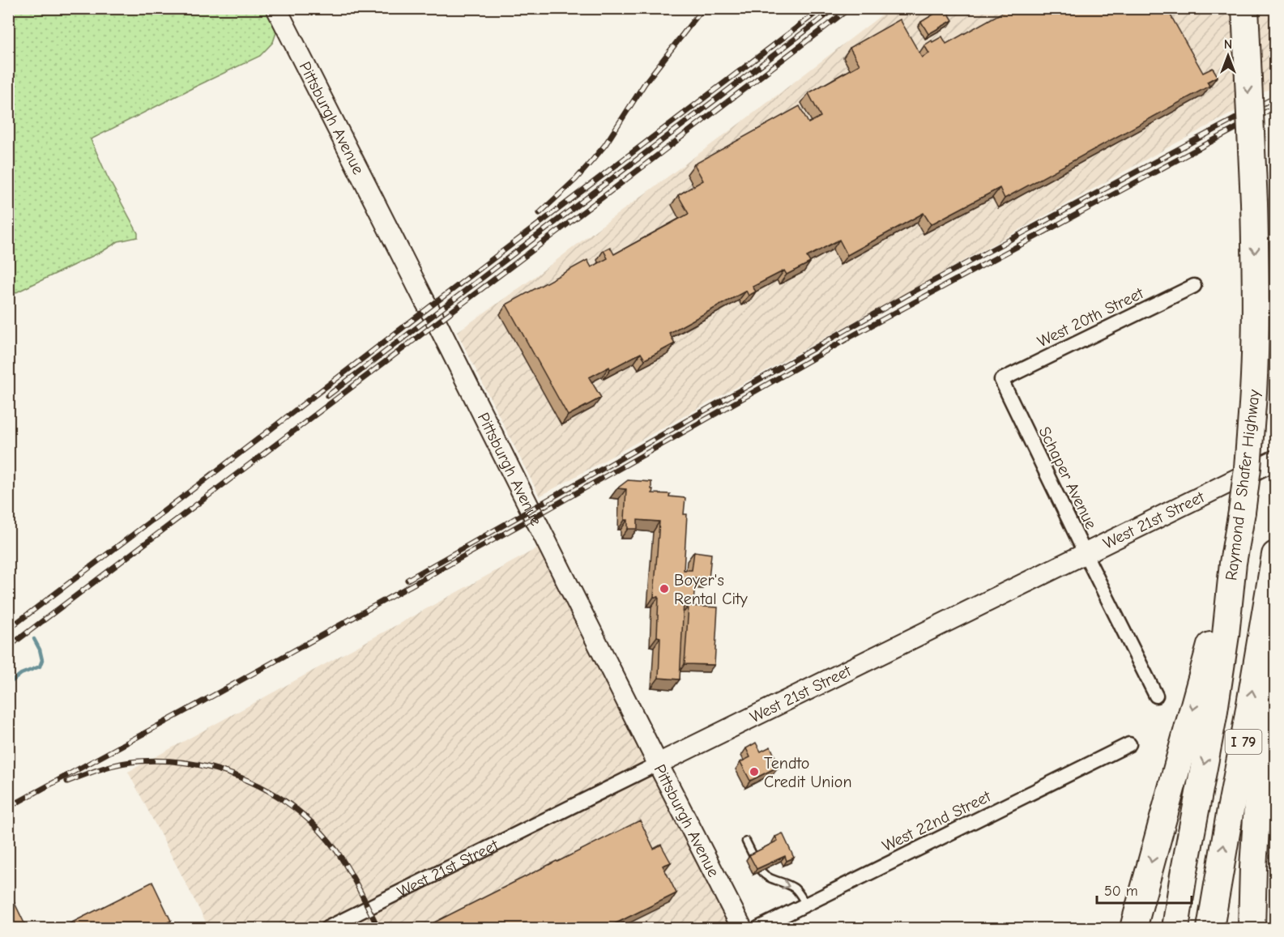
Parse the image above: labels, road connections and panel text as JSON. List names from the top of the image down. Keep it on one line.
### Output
{"streets":{"highway":["Raymond P Shafer Highway","I 79"],"street":["Pittsburgh Avenue","West 20th Street","Schaper Avenue","West 21st Street","West 22nd Street"]},"crossings":[["Pittsburgh Avenue","West 21st Street"],["West 20th Street","Schaper Avenue"],["Schaper Avenue","West 21st Street"]],"places":["Boyer's Rental City","Tendto Credit Union"],"scale_bar":"50 m","north":"top"}
